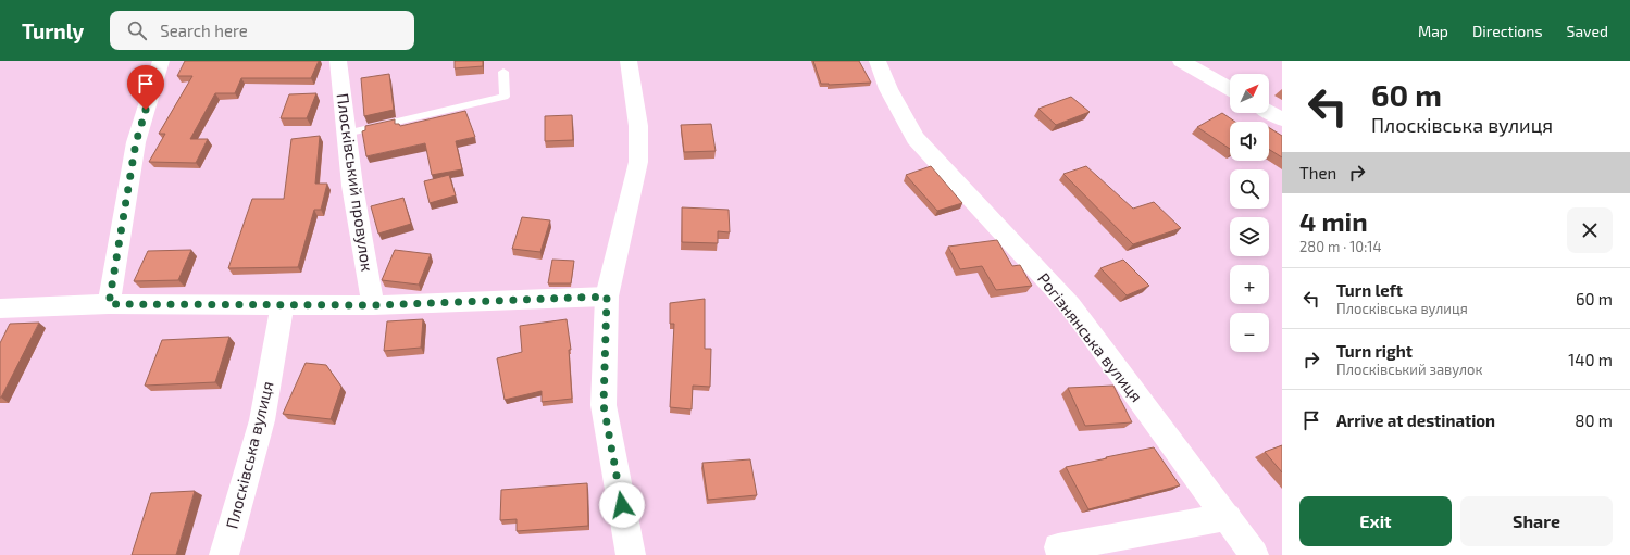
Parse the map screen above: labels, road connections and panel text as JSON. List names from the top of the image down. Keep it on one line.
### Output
{"streets":{"street":["Плосківський провулок","Рогізнянська вулиця","Плосківська вулиця"]},"north":"top right","page":{"header":"Turnly","search":"Search here","nav":["Map","Directions","Saved"],"turn":["60 m","Плосківська вулиця"],"map_buttons":["+","−"],"then":"Then","heading":["4 min","280 m · 10:14"],"list":[{"name":"Turn left","note":"Плосківська вулиця","value":"60 m"},{"name":"Turn right","note":"Плосківський завулок","value":"140 m"},{"name":"Arrive at destination","value":"80 m"}],"buttons":["Exit","Share"]}}
